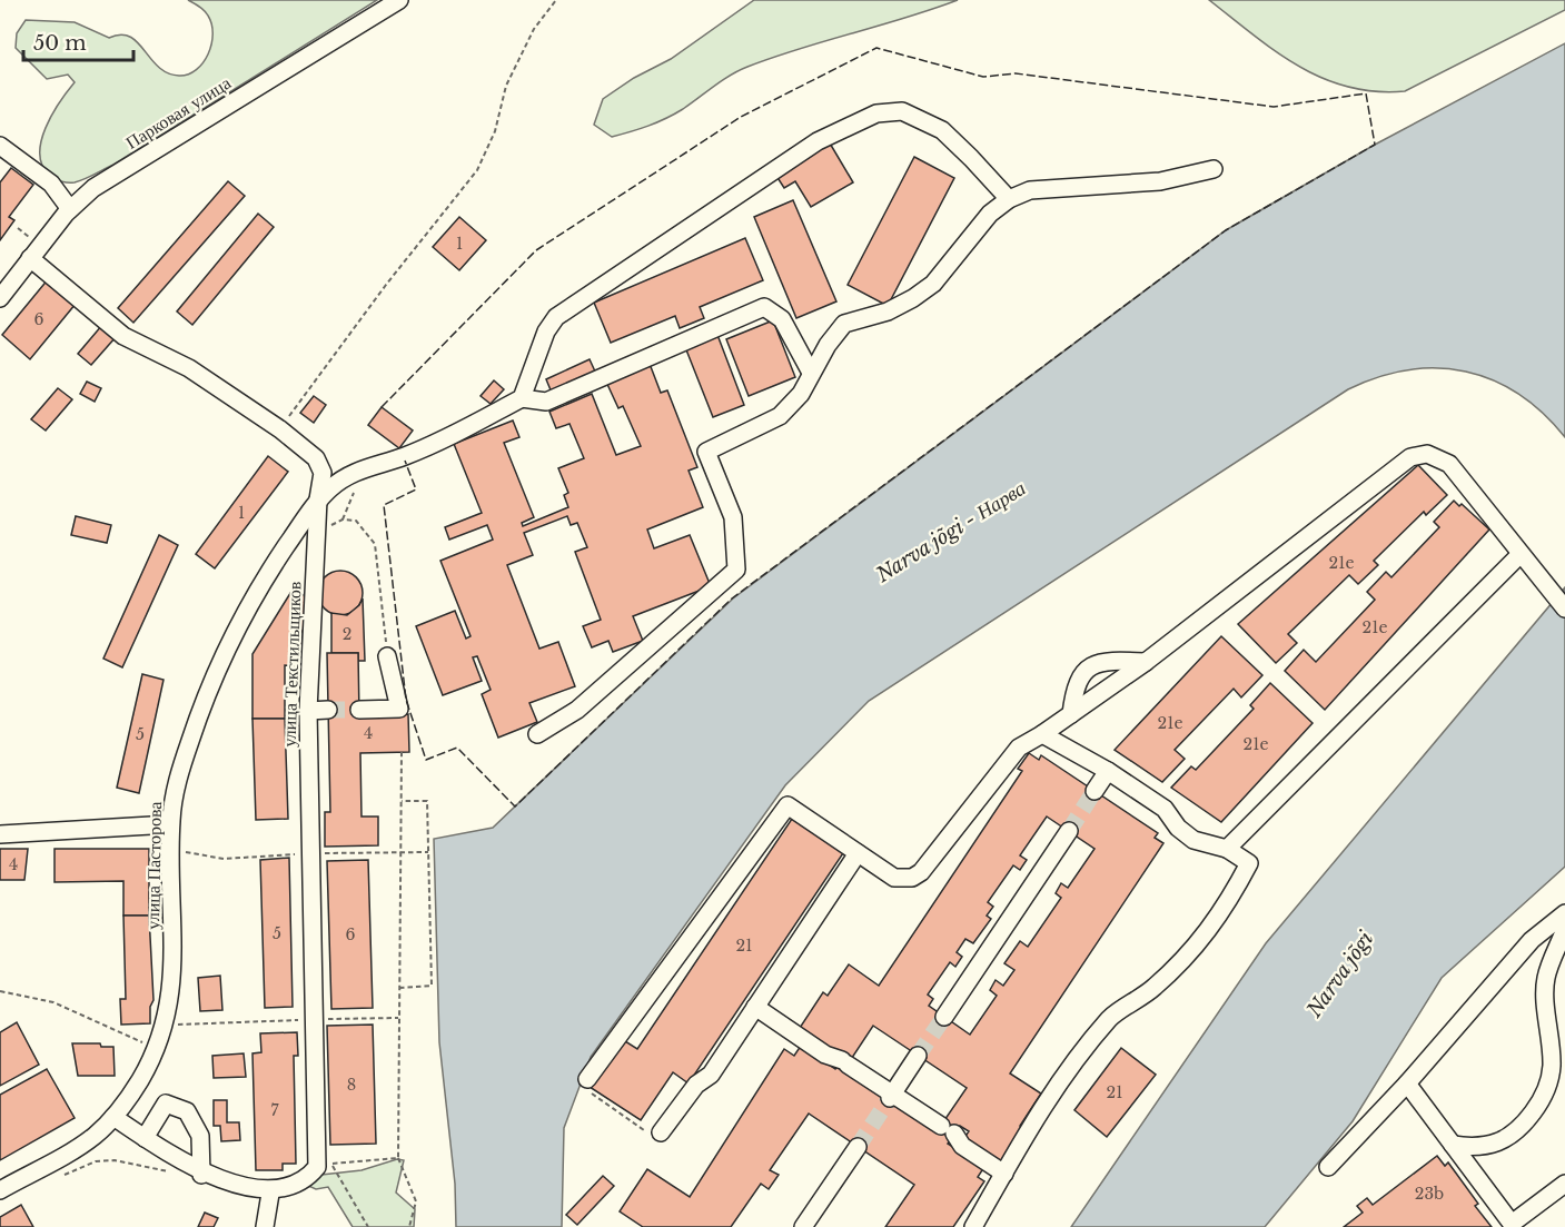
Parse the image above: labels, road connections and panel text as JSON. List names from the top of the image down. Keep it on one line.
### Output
{"streets":{"street":["Парковая улица","улица Текстильщиков","улица Пасторова"]},"crossings":[["Парковая улица","улица Текстильщиков"],["улица Текстильщиков","улица Пасторова"]],"water":["Narva jõgi - Нарва","Narva jõgi"],"house_numbers":["1","6","1","21e","21e","2","21e","4","5","21e","4","5","6","21","8","21","7","23b"],"scale_bar":"50 m"}
